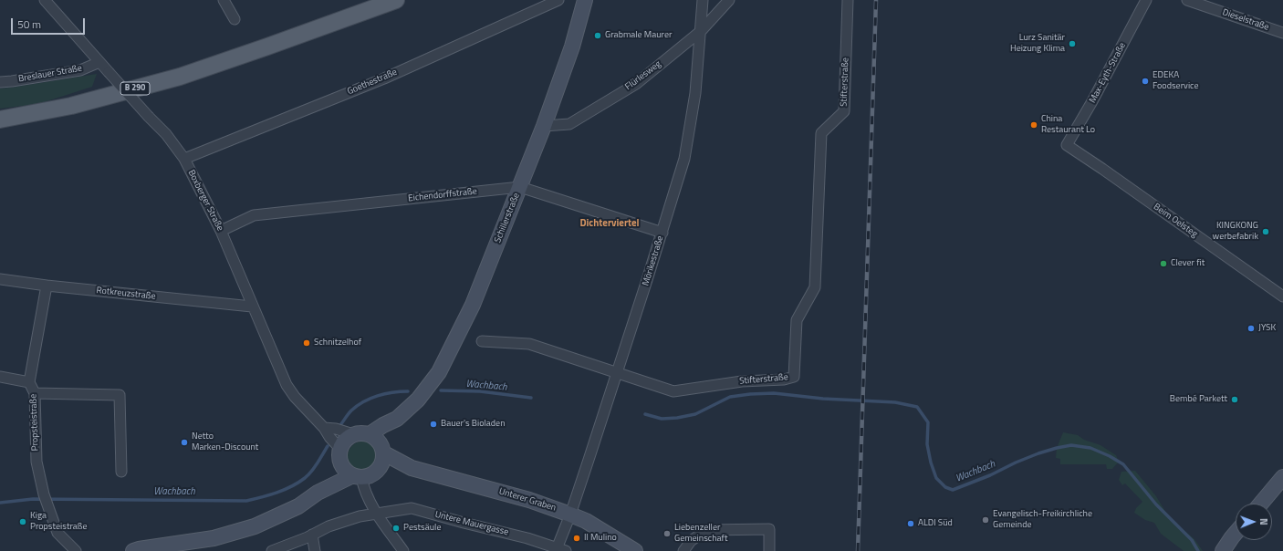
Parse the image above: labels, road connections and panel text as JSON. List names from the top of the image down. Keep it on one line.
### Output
{"streets":{"main road":["B 290"],"street":["Dieselstraße","Max-Eyth-Straße","Breslauer Straße","Flürlesweg","Goethestraße","Stifterstraße","Eichendorffstraße","Boxberger Straße","Schillerstraße","Beim Oelsteg","Mörikestraße","Rotkreuzstraße","Propsteistraße","Unterer Graben","Untere Mauergasse"]},"crossings":[["Max-Eyth-Straße","Beim Oelsteg"],["Breslauer Straße","Boxberger Straße"],["Flürlesweg","Schillerstraße"],["Flürlesweg","Mörikestraße"],["Goethestraße","Boxberger Straße"],["Stifterstraße","Mörikestraße"],["Eichendorffstraße","Boxberger Straße"],["Eichendorffstraße","Schillerstraße"],["Eichendorffstraße","Mörikestraße"],["Boxberger Straße","Schillerstraße"],["Boxberger Straße","Rotkreuzstraße"],["Boxberger Straße","Unterer Graben"],["Schillerstraße","Unterer Graben"],["Mörikestraße","Unterer Graben"],["Mörikestraße","Untere Mauergasse"],["Rotkreuzstraße","Propsteistraße"]],"districts":["Dichterviertel"],"water":["Wachbach"],"places":["Grabmale Maurer","Lurz Sanitär Heizung Klima","EDEKA Foodservice","China Restaurant Lo","KINGKONG werbefabrik","Clever fit","JYSK","Schnitzelhof","Bembé Parkett","Bauer's Bioladen","Netto Marken-Discount","Evangelisch-Freikirchliche Gemeinde","Kiga Propsteistraße","ALDI Süd","Pestsäule","Liebenzeller Gemeinschaft","Il Mulino"],"scale_bar":"50 m","north":"right"}
